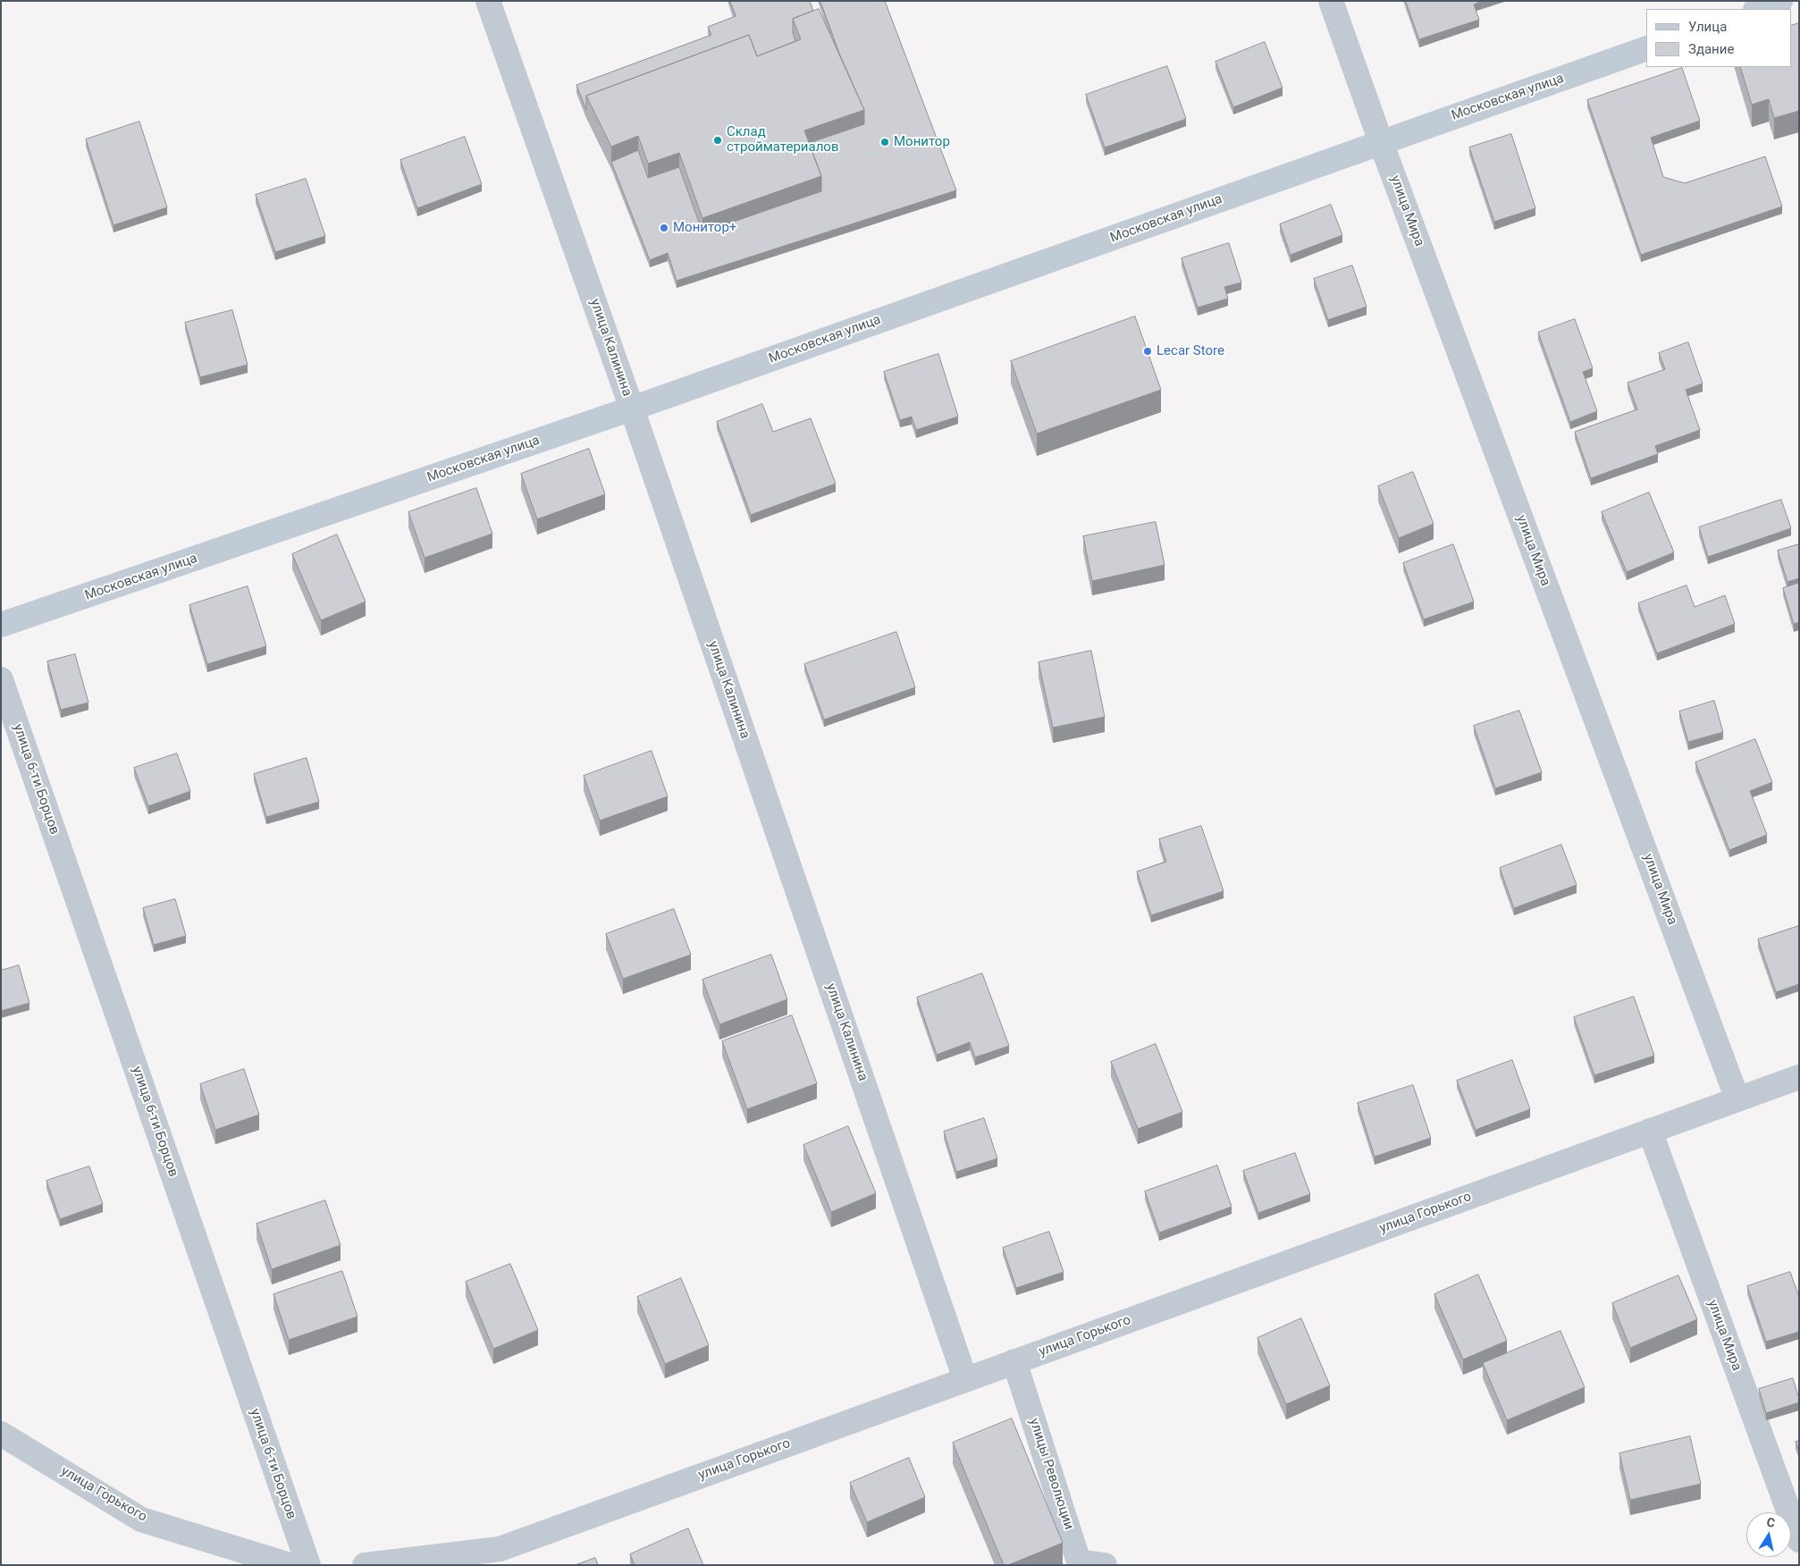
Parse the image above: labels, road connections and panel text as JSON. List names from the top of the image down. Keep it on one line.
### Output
{"streets":{"street":["Московская улица","улица Мира","улица Калинина","улица 6-ти Борцов","улица Горького","улицы Революции"]},"crossings":[["Московская улица","улица Мира"],["Московская улица","улица Калинина"],["улица Мира","улица Горького"],["улица Калинина","улица Горького"],["улица Горького","улицы Революции"]],"places":["Склад стройматериалов","Монитор","Монитор+","Lecar Store"],"legend":["Улица","Здание"],"north":"top"}
